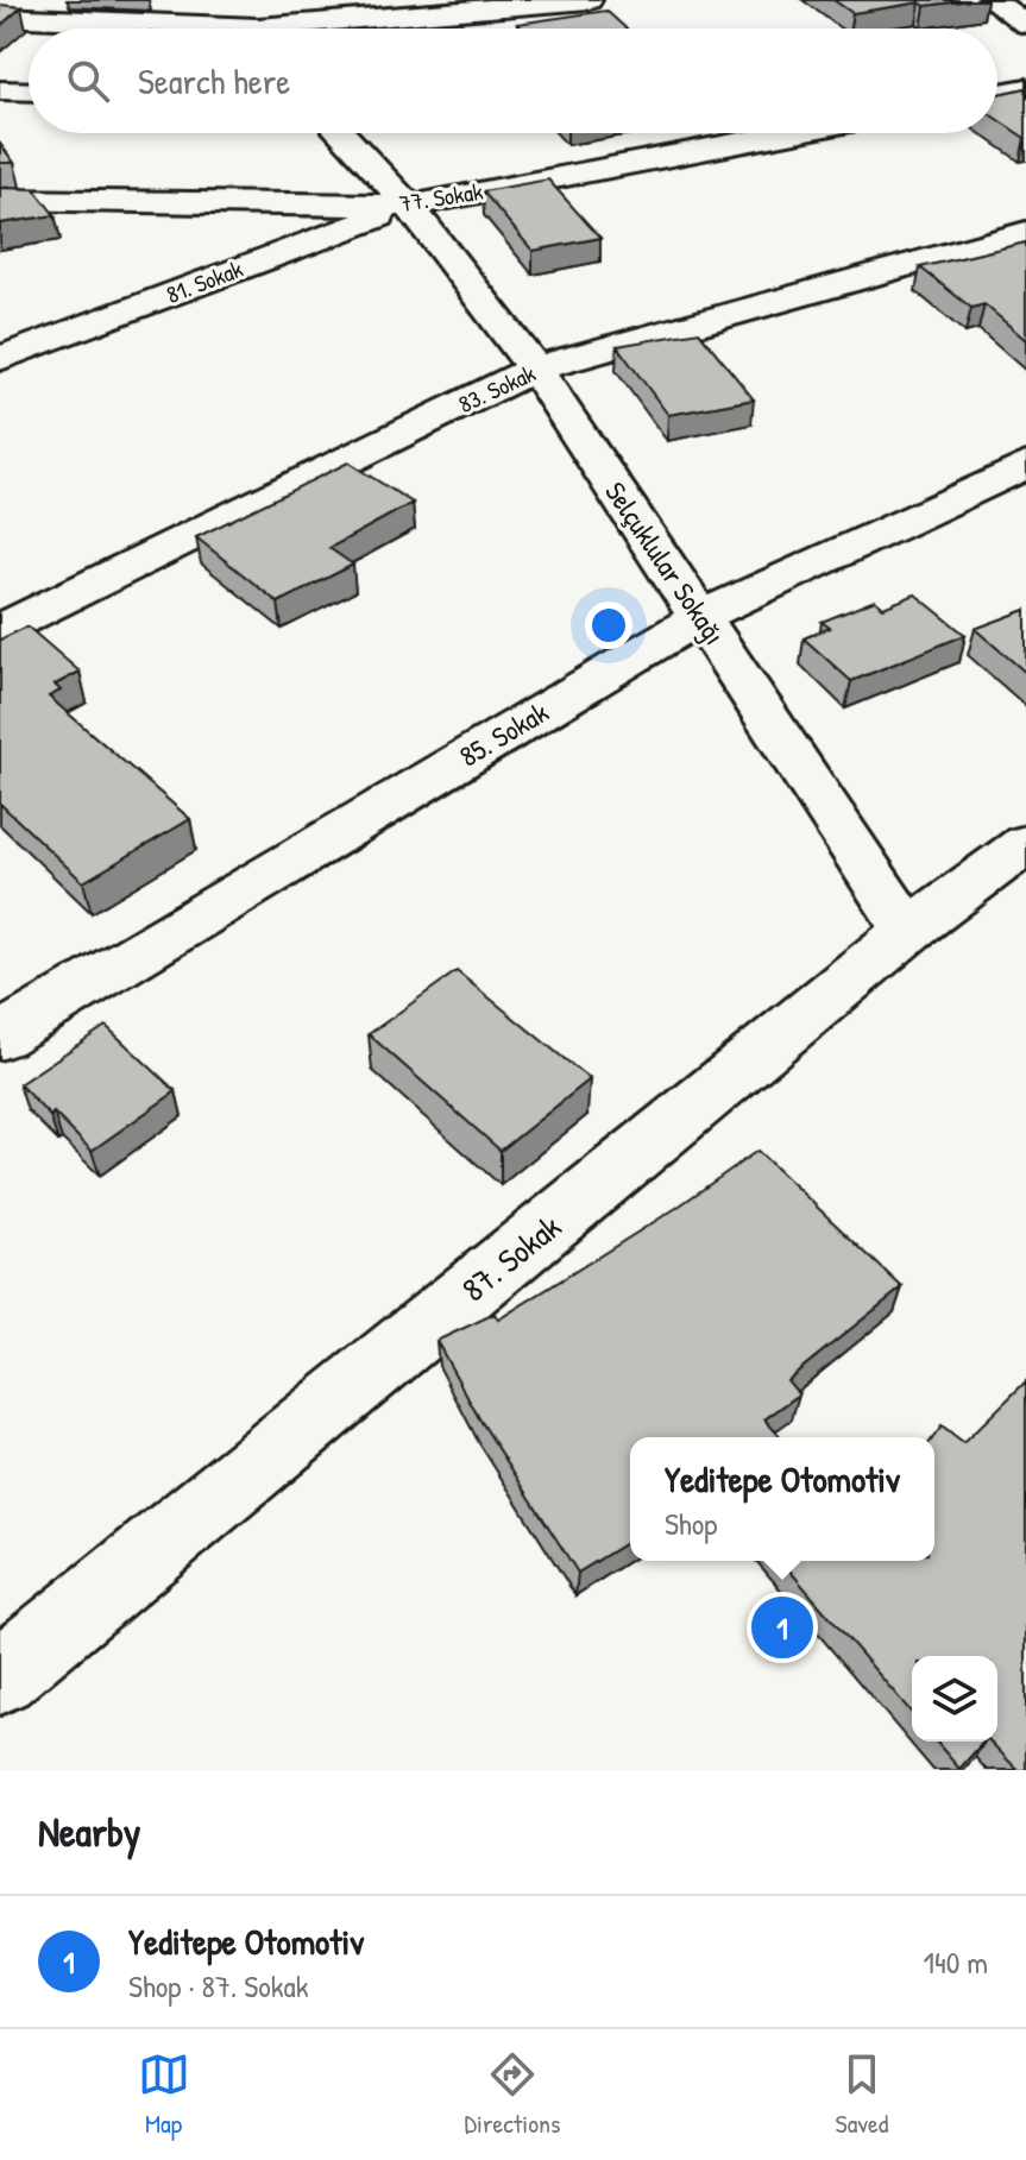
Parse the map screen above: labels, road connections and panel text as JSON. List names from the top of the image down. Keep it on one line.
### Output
{"streets":{"street":["77. Sokak","81. Sokak","83. Sokak","Selçuklular Sokağı","85. Sokak","87. Sokak"]},"crossings":[["77. Sokak","81. Sokak"],["77. Sokak","Selçuklular Sokağı"],["81. Sokak","Selçuklular Sokağı"],["83. Sokak","Selçuklular Sokağı"],["Selçuklular Sokağı","85. Sokak"],["Selçuklular Sokağı","87. Sokak"]],"page":{"search":"Search here","popup":["Yeditepe Otomotiv","Shop"],"pins":"1","heading":"Nearby","list":[{"mark":"1","name":"Yeditepe Otomotiv","note":"Shop · 87. Sokak","value":"140 m"}],"nav":["Map","Directions","Saved"]}}
